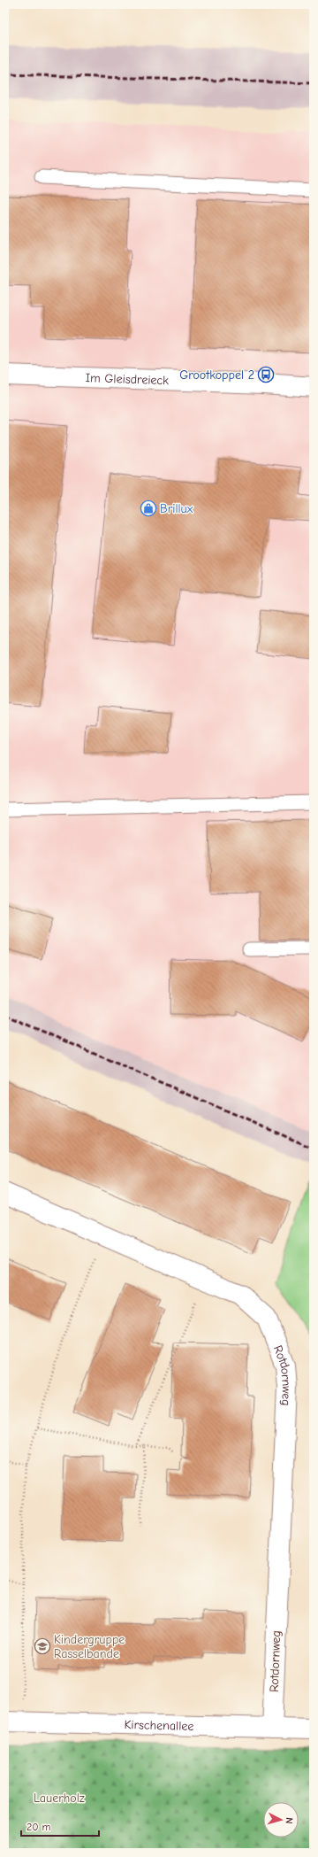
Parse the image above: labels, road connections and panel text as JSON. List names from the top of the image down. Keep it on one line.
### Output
{"streets":{"street":["Im Gleisdreieck","Rotdornweg","Kirschenallee"]},"crossings":[["Rotdornweg","Kirschenallee"]],"parks":["Lauerholz"],"places":{"bus stop":["Grootkoppel 2"],"shop":["Brillux"],"school or university":["Kindergruppe Rasselbande"]},"scale_bar":"20 m","north":"right"}
